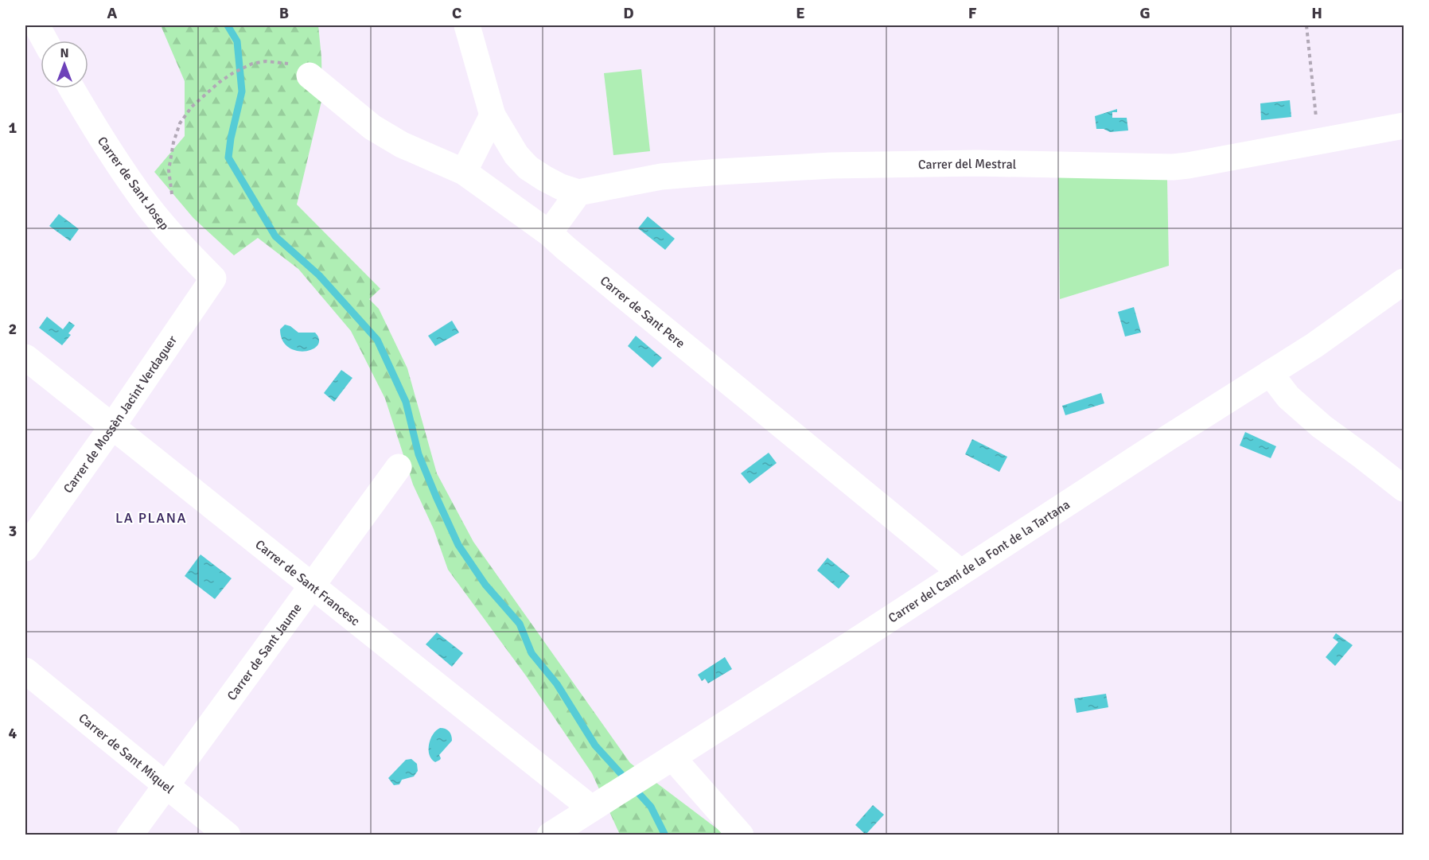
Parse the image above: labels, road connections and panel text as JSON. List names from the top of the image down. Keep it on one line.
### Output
{"streets":{"street":["Carrer del Mestral","Carrer de Sant Josep","Carrer de Sant Pere","Carrer de Mossèn Jacint Verdaguer","Carrer del Camí de la Font de la Tartana","Carrer de Sant Francesc","Carrer de Sant Jaume","Carrer de Sant Miquel"]},"crossings":[["Carrer de Sant Josep","Carrer de Mossèn Jacint Verdaguer"],["Carrer de Sant Pere","Carrer del Camí de la Font de la Tartana"],["Carrer de Mossèn Jacint Verdaguer","Carrer de Sant Francesc"],["Carrer del Camí de la Font de la Tartana","Carrer de Sant Francesc"],["Carrer de Sant Francesc","Carrer de Sant Jaume"],["Carrer de Sant Jaume","Carrer de Sant Miquel"]],"districts":["LA PLANA"],"north":"top","grid":{"columns":["A","B","C","D","E","F","G","H"],"rows":["1","2","3","4"]}}
